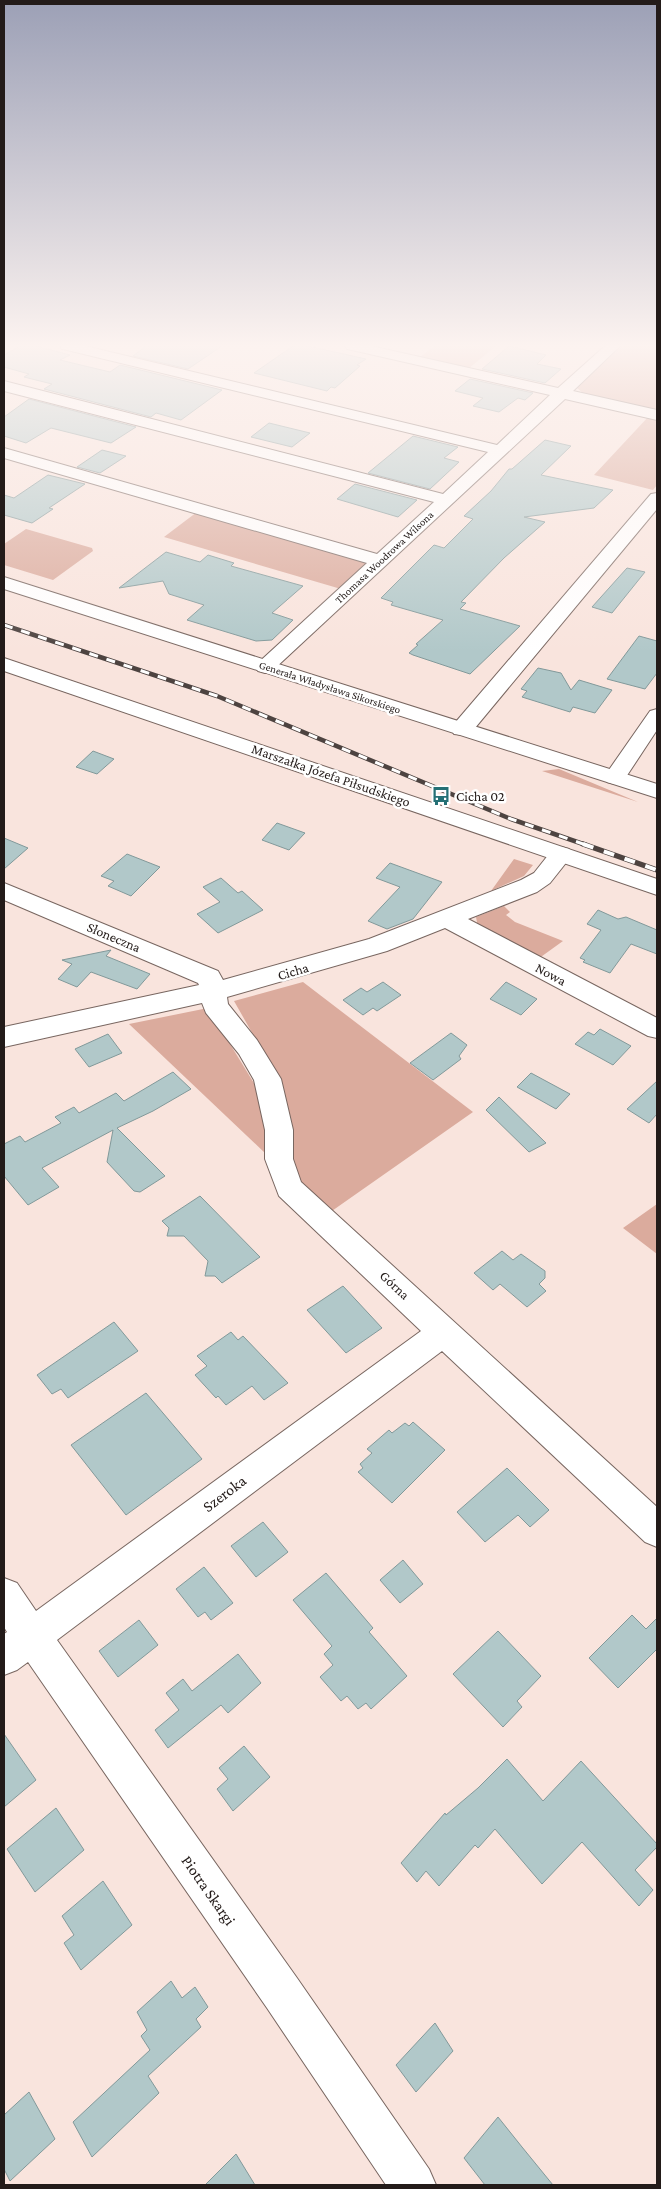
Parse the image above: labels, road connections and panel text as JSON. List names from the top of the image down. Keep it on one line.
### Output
{"streets":{"street":["Thomasa Woodrowa Wilsona","Generała Władysława Sikorskiego","Marszałka Józefa Piłsudskiego","Słoneczna","Cicha","Nowa","Górna","Szeroka","Piotra Skargi"]},"crossings":[["Thomasa Woodrowa Wilsona","Generała Władysława Sikorskiego"],["Marszałka Józefa Piłsudskiego","Cicha"],["Słoneczna","Cicha"],["Słoneczna","Górna"],["Cicha","Nowa"],["Cicha","Górna"],["Górna","Szeroka"],["Szeroka","Piotra Skargi"]],"places":{"bus stop":["Cicha 02"]}}
